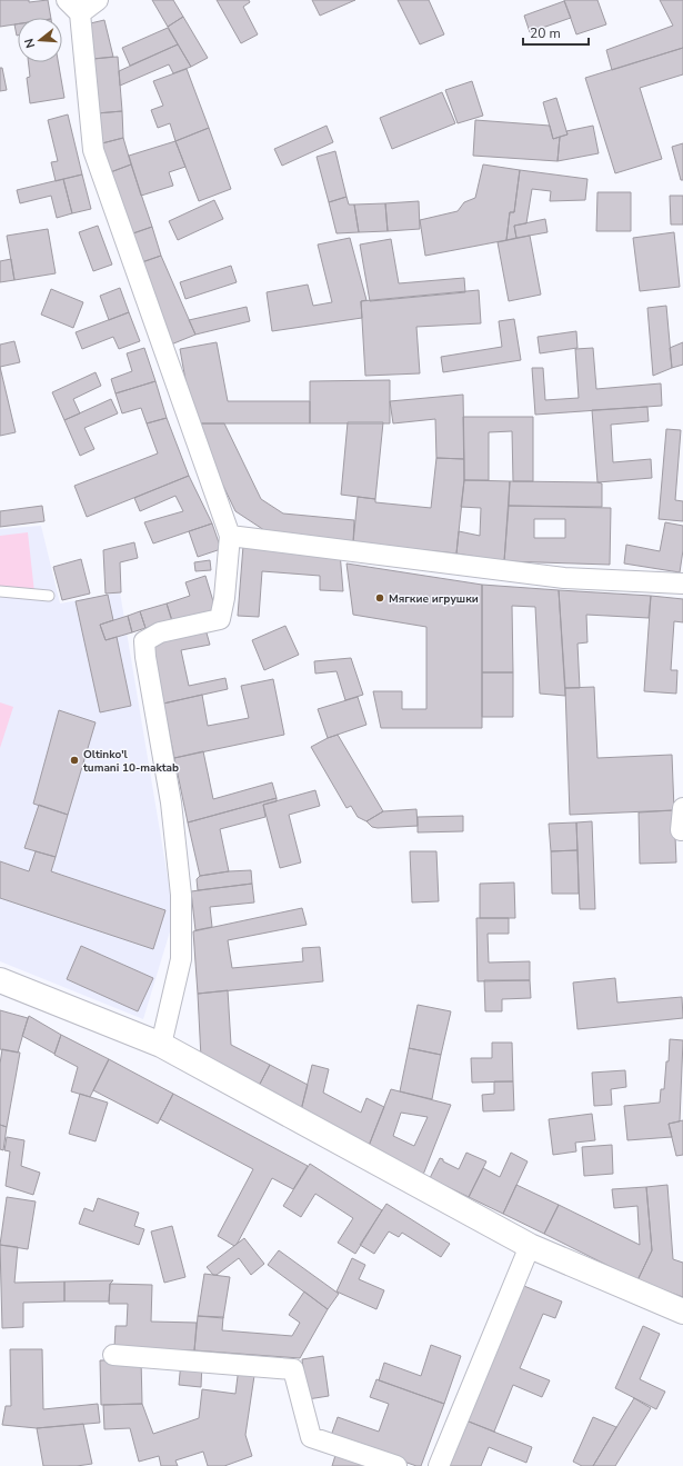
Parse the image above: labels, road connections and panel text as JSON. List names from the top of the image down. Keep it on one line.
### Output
{"places":["Мягкие игрушки","Oltinko'l tumani 10-maktab"],"scale_bar":"20 m","north":"left"}
